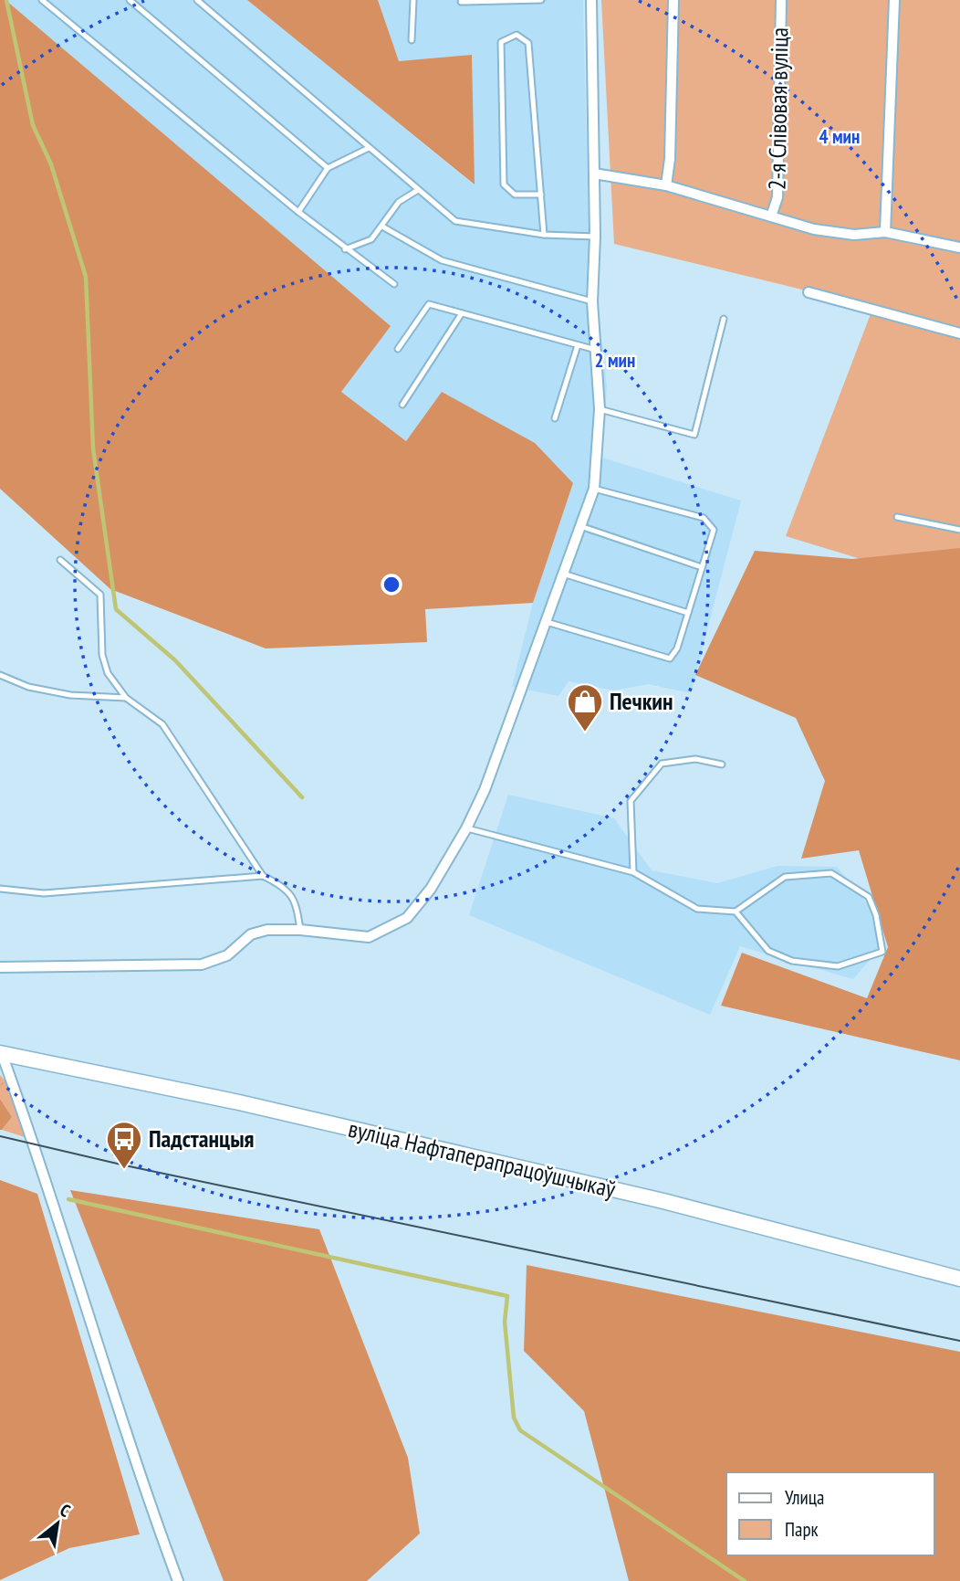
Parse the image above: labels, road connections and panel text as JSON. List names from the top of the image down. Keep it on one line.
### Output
{"streets":{"main road":["вуліца Нафтаперапрацоўшчыкаў"],"street":["2-я Слівовая вуліца"]},"places":{"shop":["Печкин"],"bus stop":["Падстанцыя"]},"legend":["Улица","Парк"],"north":"top right","rings":["4 мин","2 мин"]}
